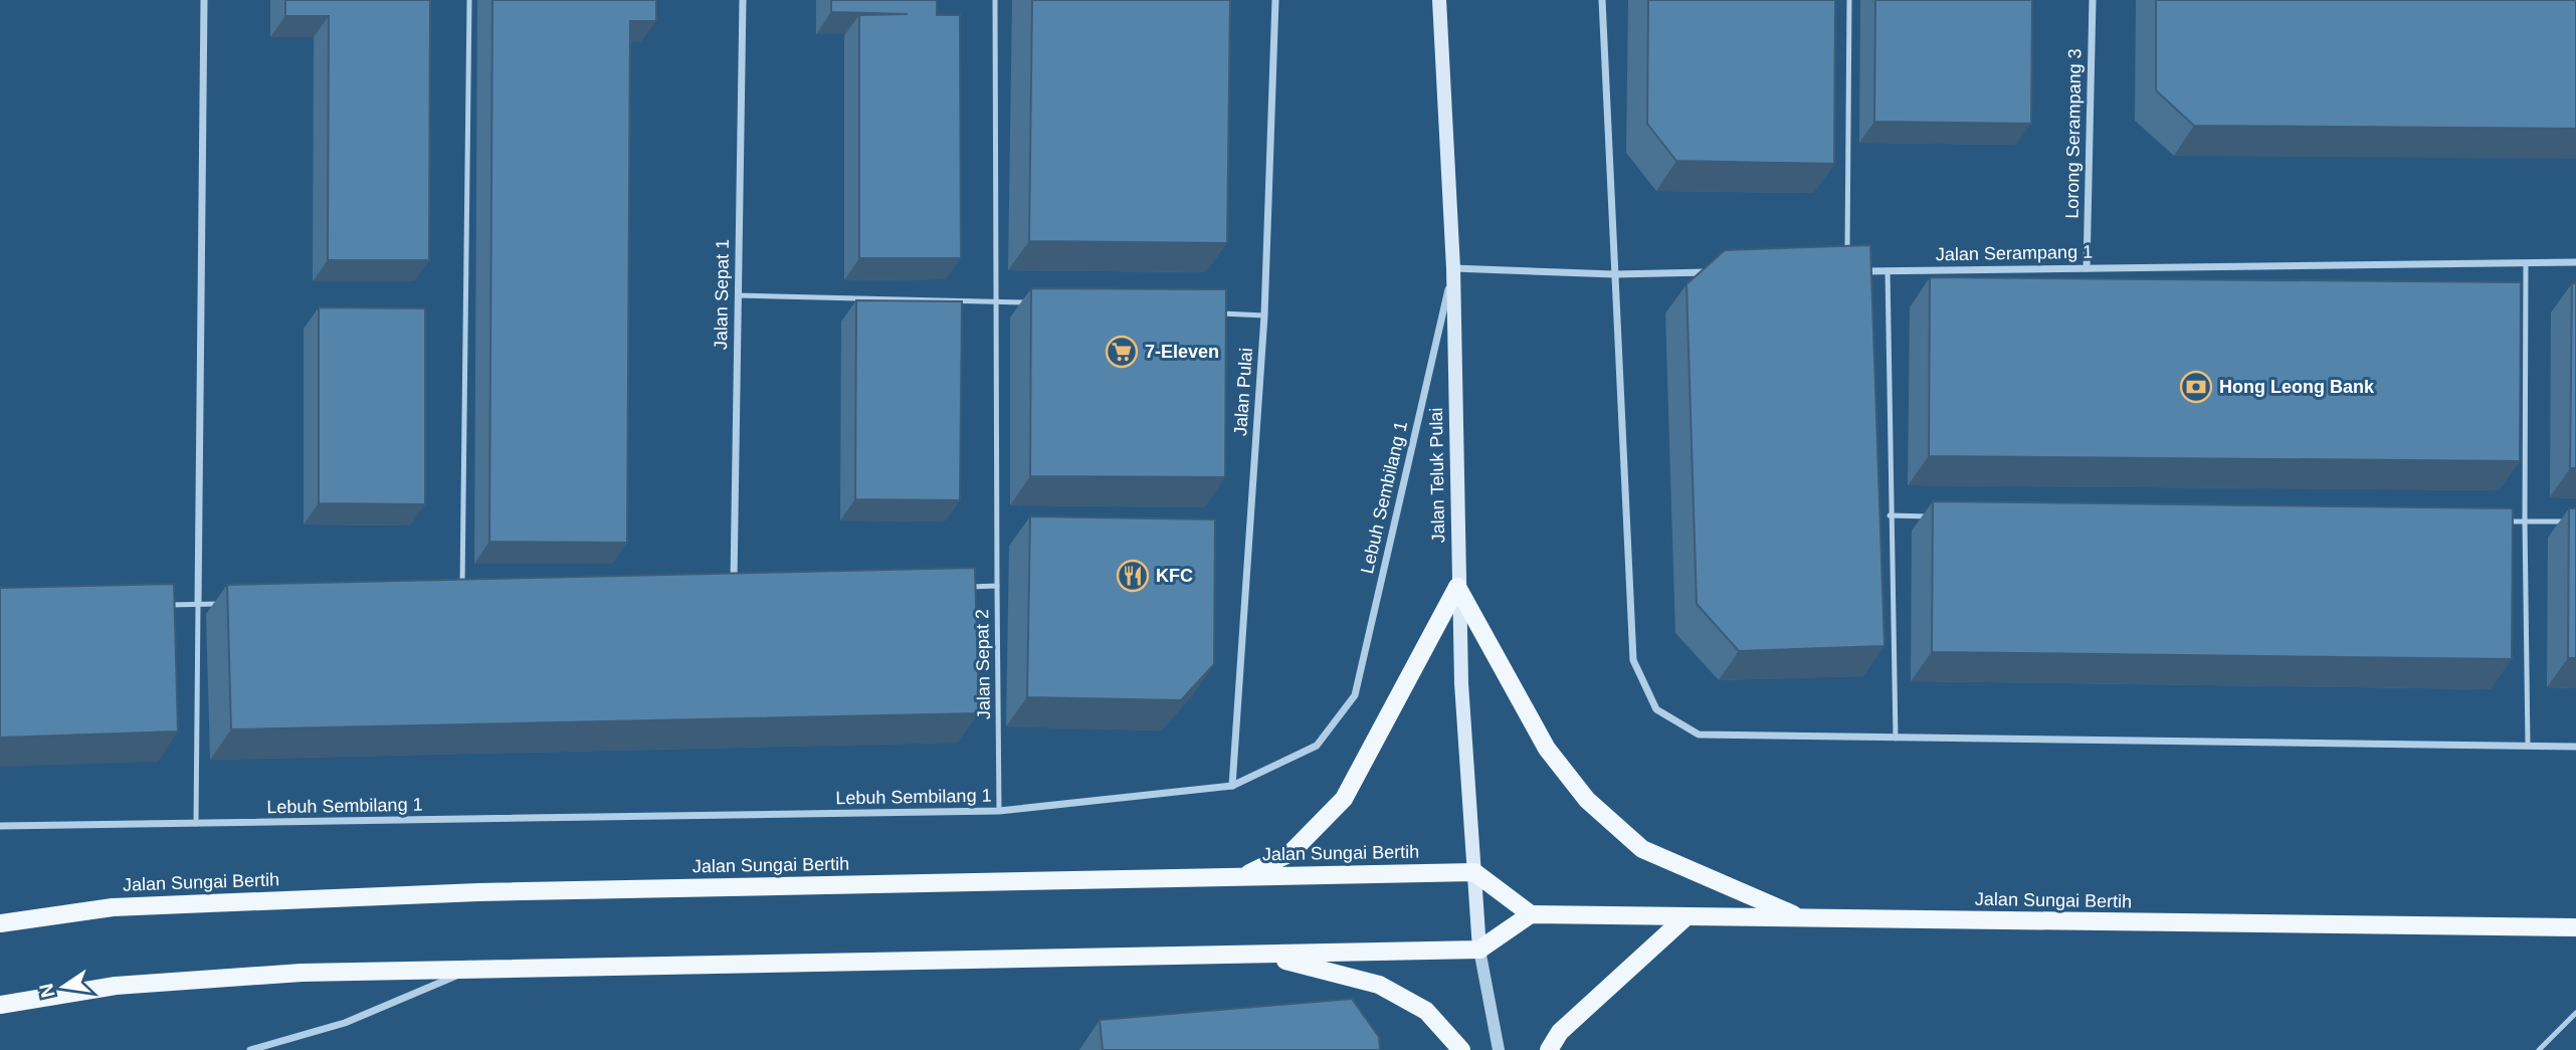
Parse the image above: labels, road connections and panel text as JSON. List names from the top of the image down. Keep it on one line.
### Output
{"streets":{"main road":["Jalan Teluk Pulai","Jalan Sungai Bertih"],"street":["Lorong Serampang 3","Jalan Serampang 1","Jalan Sepat 1","Jalan Pulai","Lebuh Sembilang 1"],"lane":["Jalan Sepat 2"]},"crossings":[["Lorong Serampang 3","Jalan Serampang 1"],["Jalan Pulai","Lebuh Sembilang 1"],["Jalan Teluk Pulai","Lebuh Sembilang 1"],["Jalan Teluk Pulai","Jalan Sungai Bertih"],["Lebuh Sembilang 1","Jalan Sepat 2"]],"places":{"supermarket":["7-Eleven"],"bank":["Hong Leong Bank"],"restaurant":["KFC"]},"north":"left"}
